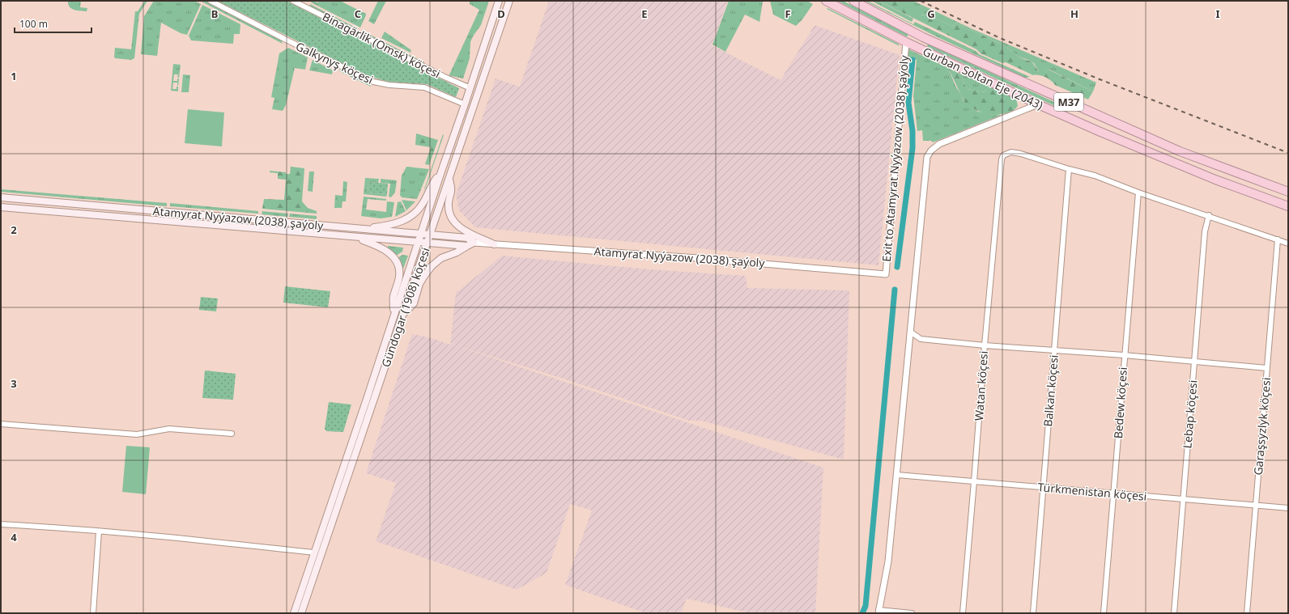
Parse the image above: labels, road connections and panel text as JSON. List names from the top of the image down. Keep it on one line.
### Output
{"streets":{"highway":["Gurban Soltan Eje (2043)","M37"],"main road":["Atamyrat Nyýazow (2038) şaýoly","Gündogar (1908) köçesi"],"street":["Binagärlik (Omsk) köçesi","Galkynyş köçesi","Exit to Atamyrat Nyýazow (2038) şaýoly","Watan köçesi","Balkan köçesi","Bedew köçesi","Lebap köçesi","Garaşsyzlyk köçesi","Türkmenistan köçesi"]},"crossings":[["Binagärlik (Omsk) köçesi","Gündogar (1908) köçesi"],["Galkynyş köçesi","Gündogar (1908) köçesi"],["Gurban Soltan Eje (2043)","Exit to Atamyrat Nyýazow (2038) şaýoly"],["Exit to Atamyrat Nyýazow (2038) şaýoly","Atamyrat Nyýazow (2038) şaýoly"],["Atamyrat Nyýazow (2038) şaýoly","Gündogar (1908) köçesi"],["Watan köçesi","Balkan köçesi"],["Watan köçesi","Türkmenistan köçesi"],["Balkan köçesi","Türkmenistan köçesi"],["Bedew köçesi","Türkmenistan köçesi"],["Lebap köçesi","Türkmenistan köçesi"],["Garaşsyzlyk köçesi","Türkmenistan köçesi"]],"scale_bar":"100 m","grid":{"columns":["B","C","D","E","F","G","H","I"],"rows":["1","2","3","4"]}}
